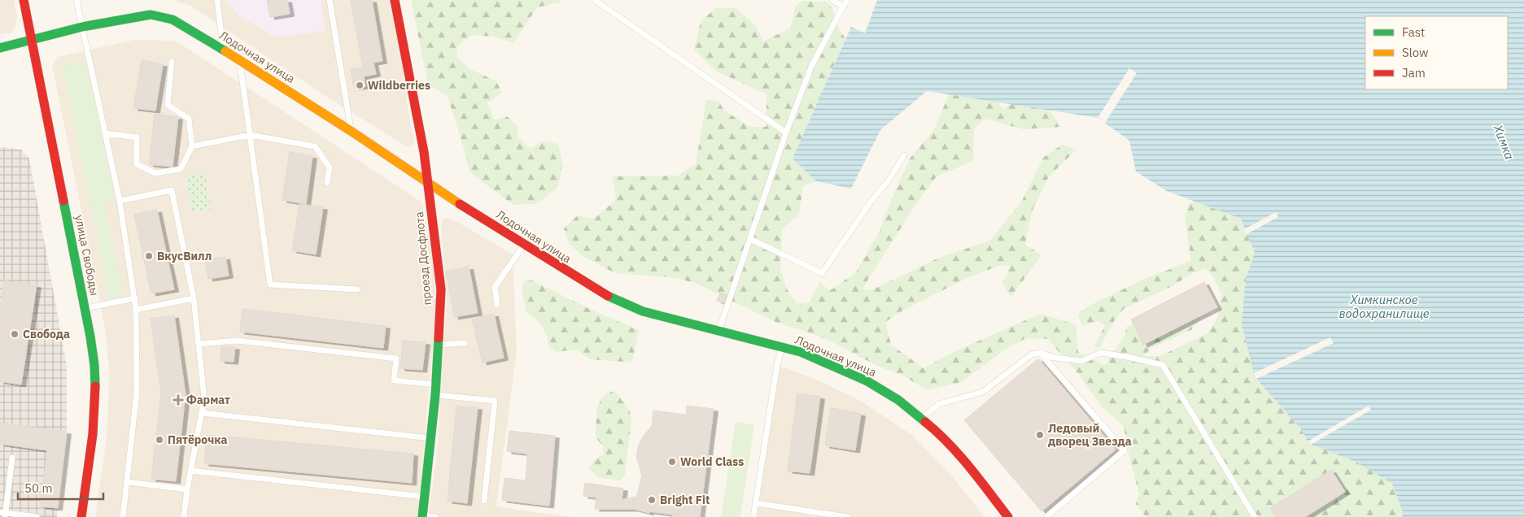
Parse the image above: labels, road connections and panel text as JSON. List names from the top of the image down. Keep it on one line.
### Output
{"streets":{"street":["Лодочная улица","улица Свободы","проезд Досфлота"]},"crossings":[["Лодочная улица","улица Свободы"],["Лодочная улица","проезд Досфлота"]],"water":["Химка","Химкинское водохранилище"],"places":{"other":["Wildberries","ВкусВилл","Свобода","Ледовый дворец Звезда","Пятёрочка","World Class","Bright Fit"],"health":["Фармат"]},"legend":["Fast","Slow","Jam"],"scale_bar":"50 m"}
